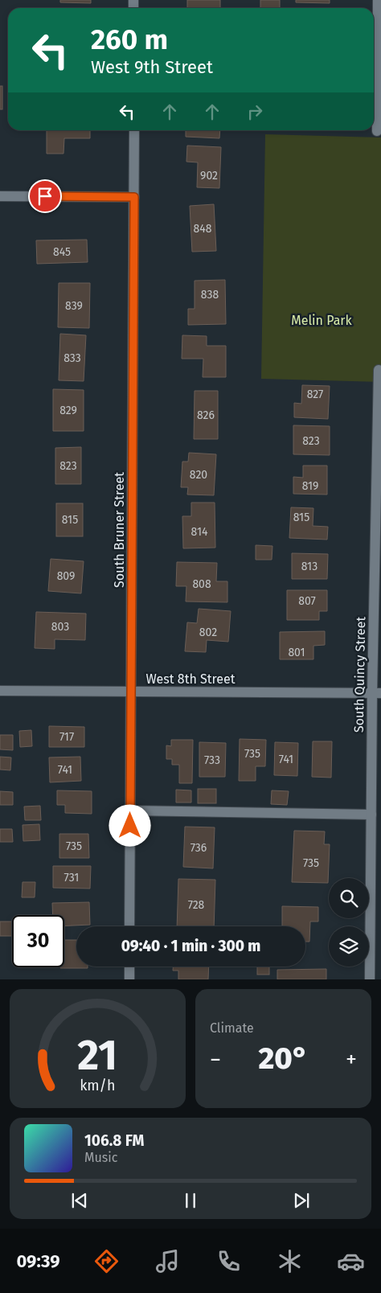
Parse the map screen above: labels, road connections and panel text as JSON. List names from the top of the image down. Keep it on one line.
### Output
{"streets":{"street":["South Bruner Street","South Quincy Street","West 8th Street"]},"crossings":[["South Bruner Street","West 8th Street"],["South Quincy Street","West 8th Street"]],"parks":["Melin Park"],"house_numbers":["902","848","845","838","839","833","827","829","826","823","823","820","819","815","815","814","813","809","808","807","803","802","801","717","735","741","733","741","735","736","735","731","728"],"page":{"turn":["260 m","West 9th Street"],"limit":"30","trip":"09:40 · 1 min · 300 m","tile":"Climate","heat":["−","20°","+"],"song":["106.8 FM","Music"],"tabs":"09:39","gauge":["21","km/h"]}}
